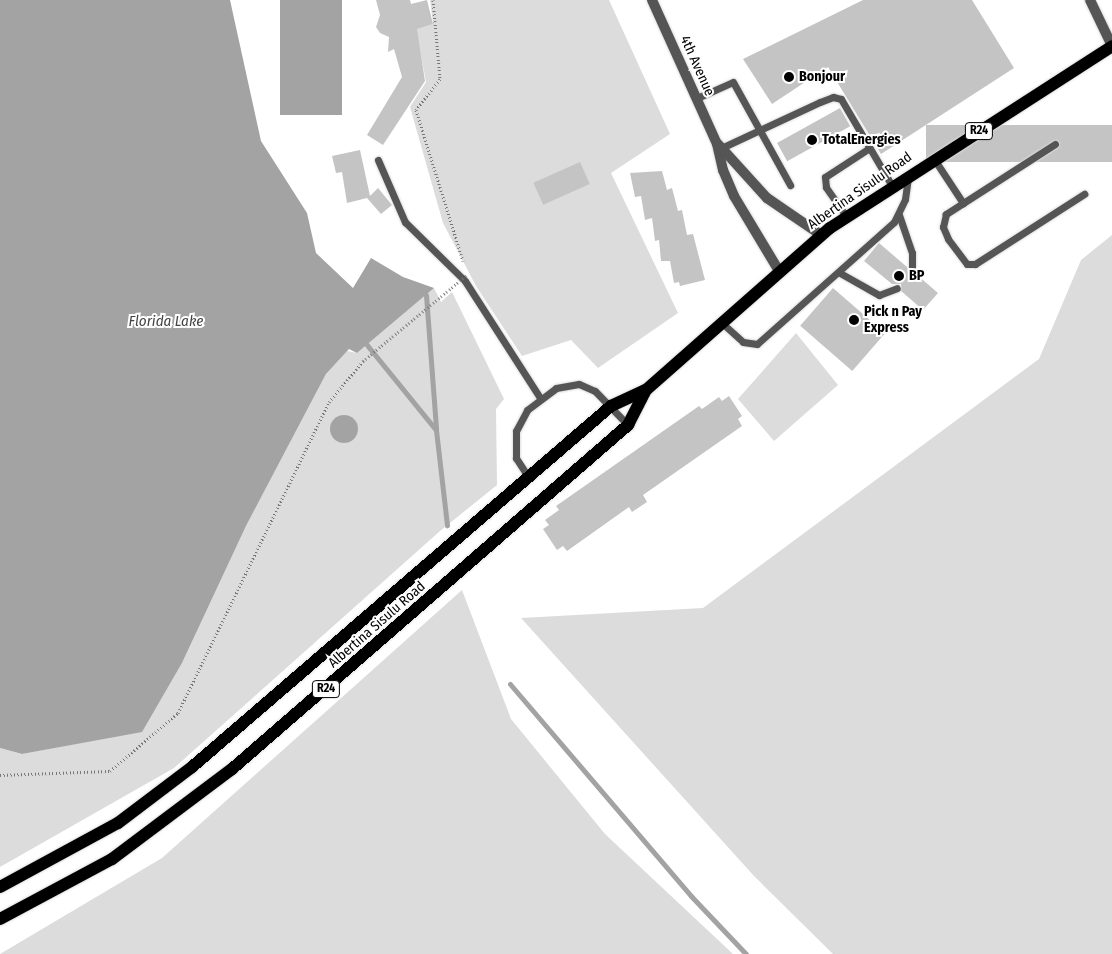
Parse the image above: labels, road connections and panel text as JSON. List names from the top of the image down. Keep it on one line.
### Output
{"streets":{"main road":["R24","Albertina Sisulu Road"],"street":["4th Avenue"]},"crossings":[["4th Avenue","Albertina Sisulu Road"]],"water":["Florida Lake"],"places":["Bonjour","TotalEnergies","BP","Pick n Pay Express"]}
